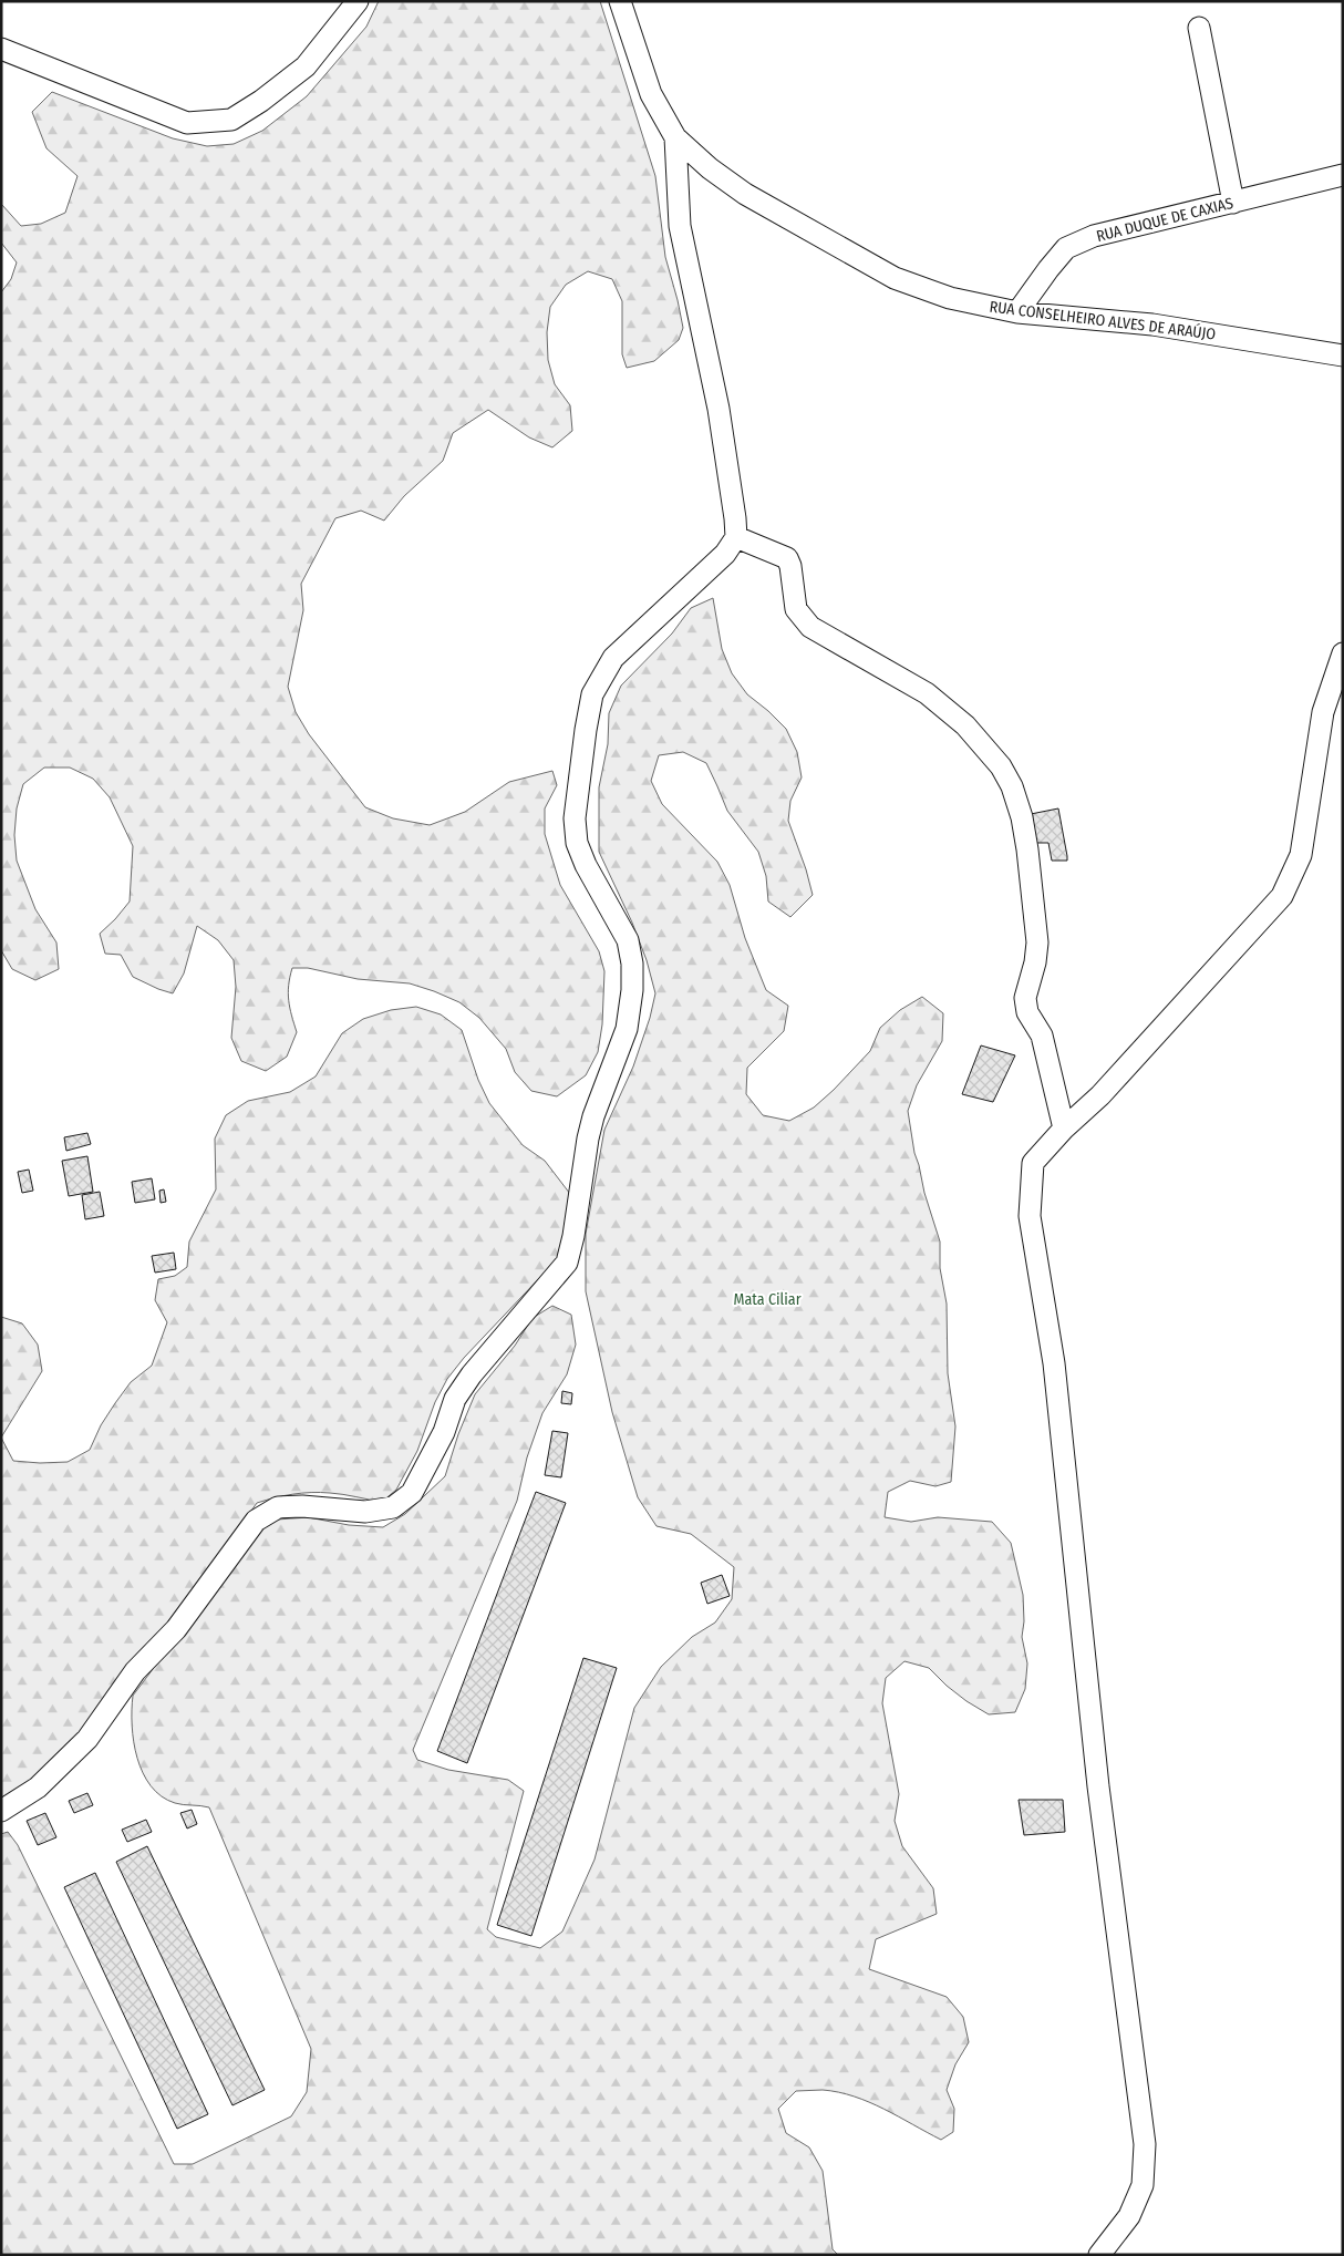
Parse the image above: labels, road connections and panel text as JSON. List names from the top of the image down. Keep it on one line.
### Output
{"streets":{"street":["RUA DUQUE DE CAXIAS","RUA CONSELHEIRO ALVES DE ARAÚJO"]},"crossings":[["RUA DUQUE DE CAXIAS","RUA CONSELHEIRO ALVES DE ARAÚJO"]],"parks":["Mata Ciliar"]}
